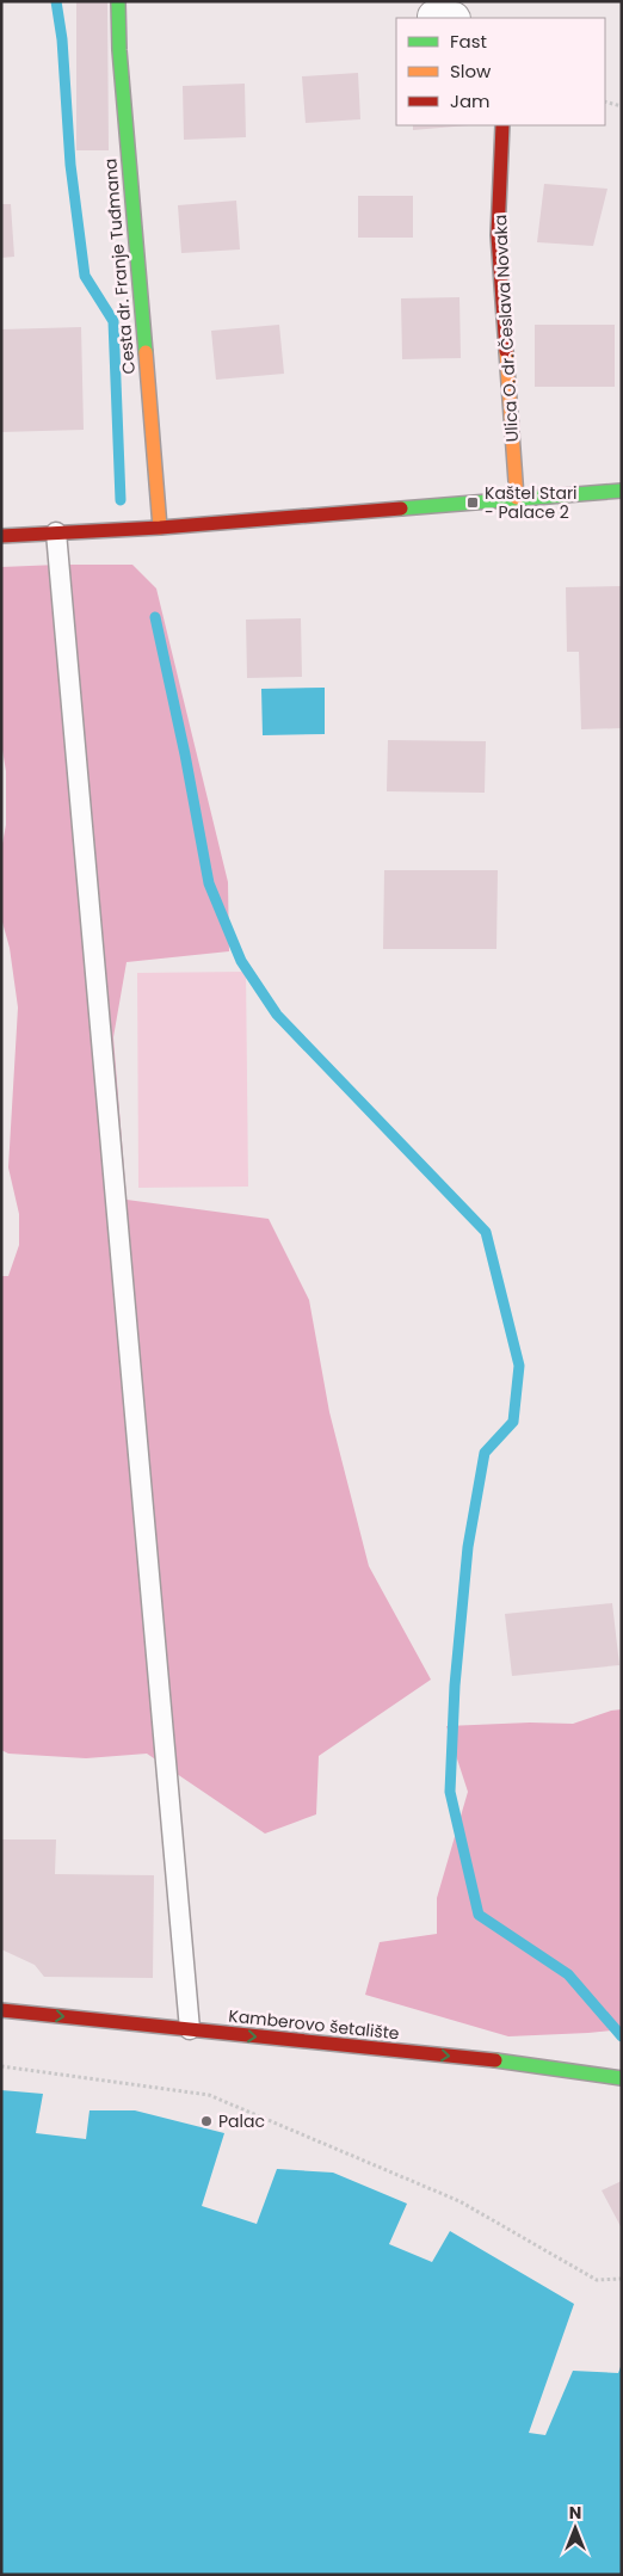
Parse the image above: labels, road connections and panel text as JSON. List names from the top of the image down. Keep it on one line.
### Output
{"streets":{"street":["Cesta dr. Franje Tuđmana","Ulica O. dr. Česlava Novaka","Kamberovo šetalište"]},"one_way":["Kamberovo šetalište"],"places":{"transit":["Kaštel Stari - Palace 2"],"other":["Palac"]},"legend":["Fast","Slow","Jam"],"north":"top"}
